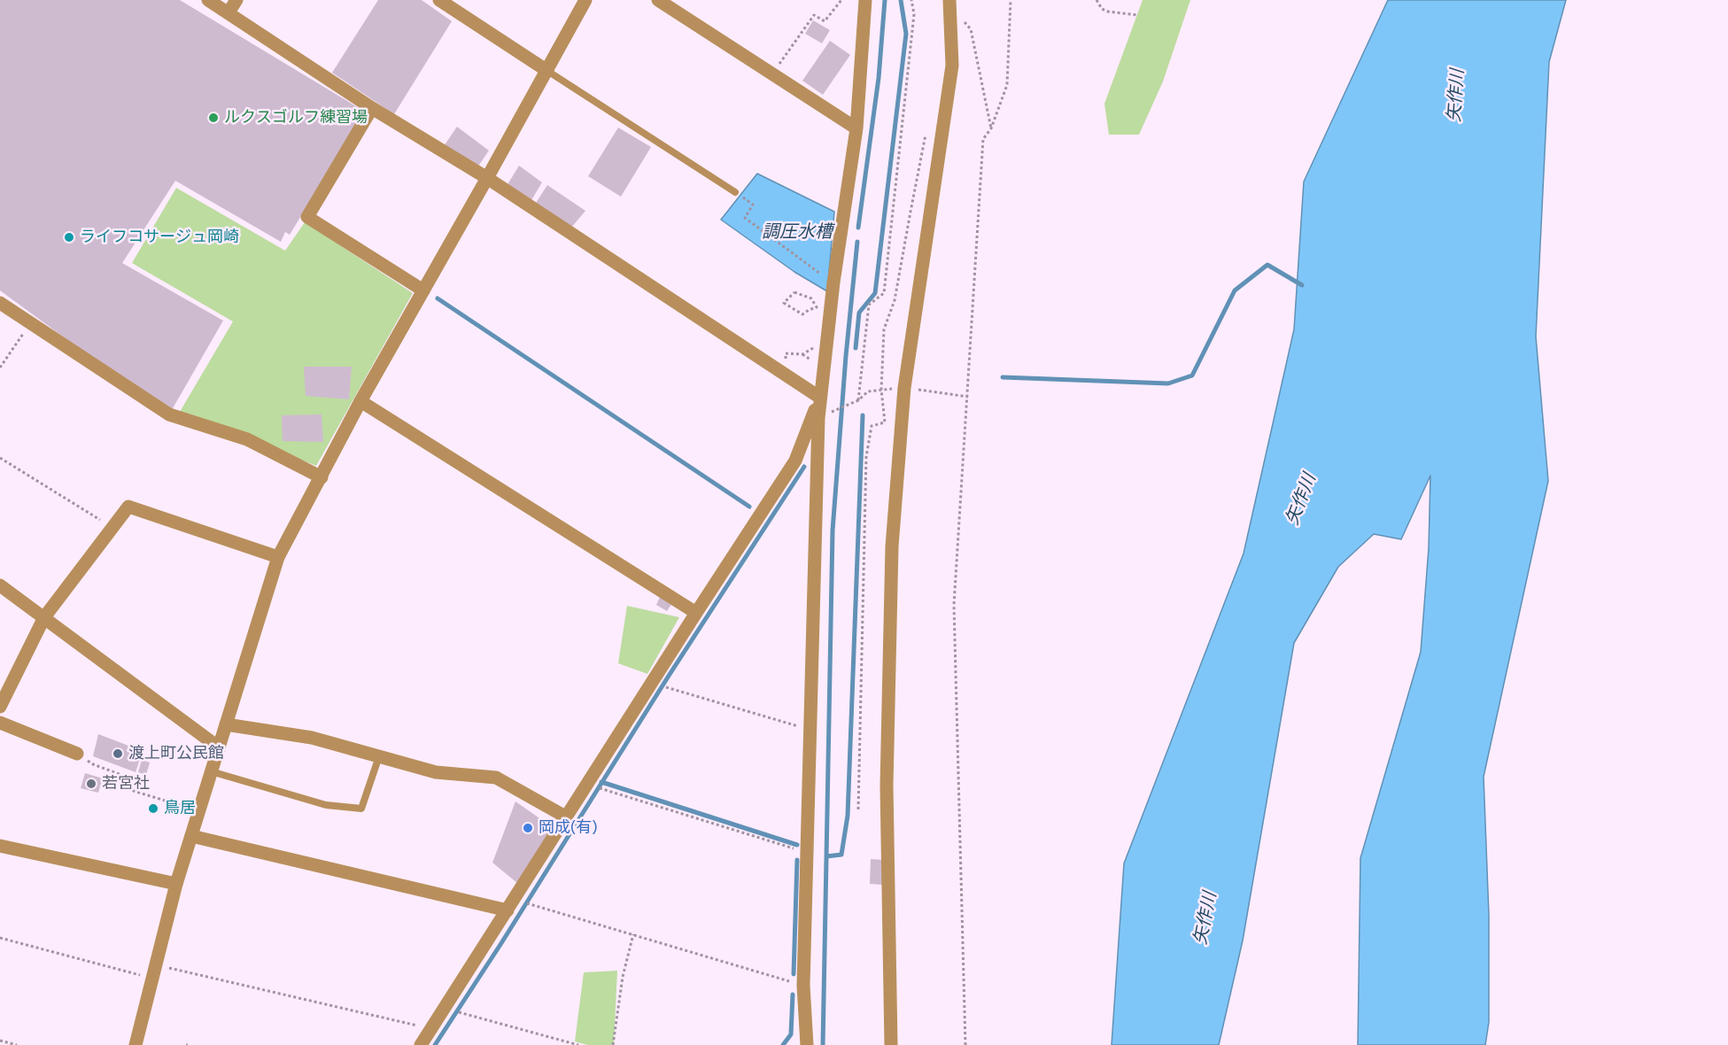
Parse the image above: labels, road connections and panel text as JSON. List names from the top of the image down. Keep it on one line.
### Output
{"water":["矢作川","調圧水槽"],"places":["ルクスゴルフ練習場","ライフコサージュ岡崎","渡上町公民館","若宮社","鳥居","岡成(有)"]}
